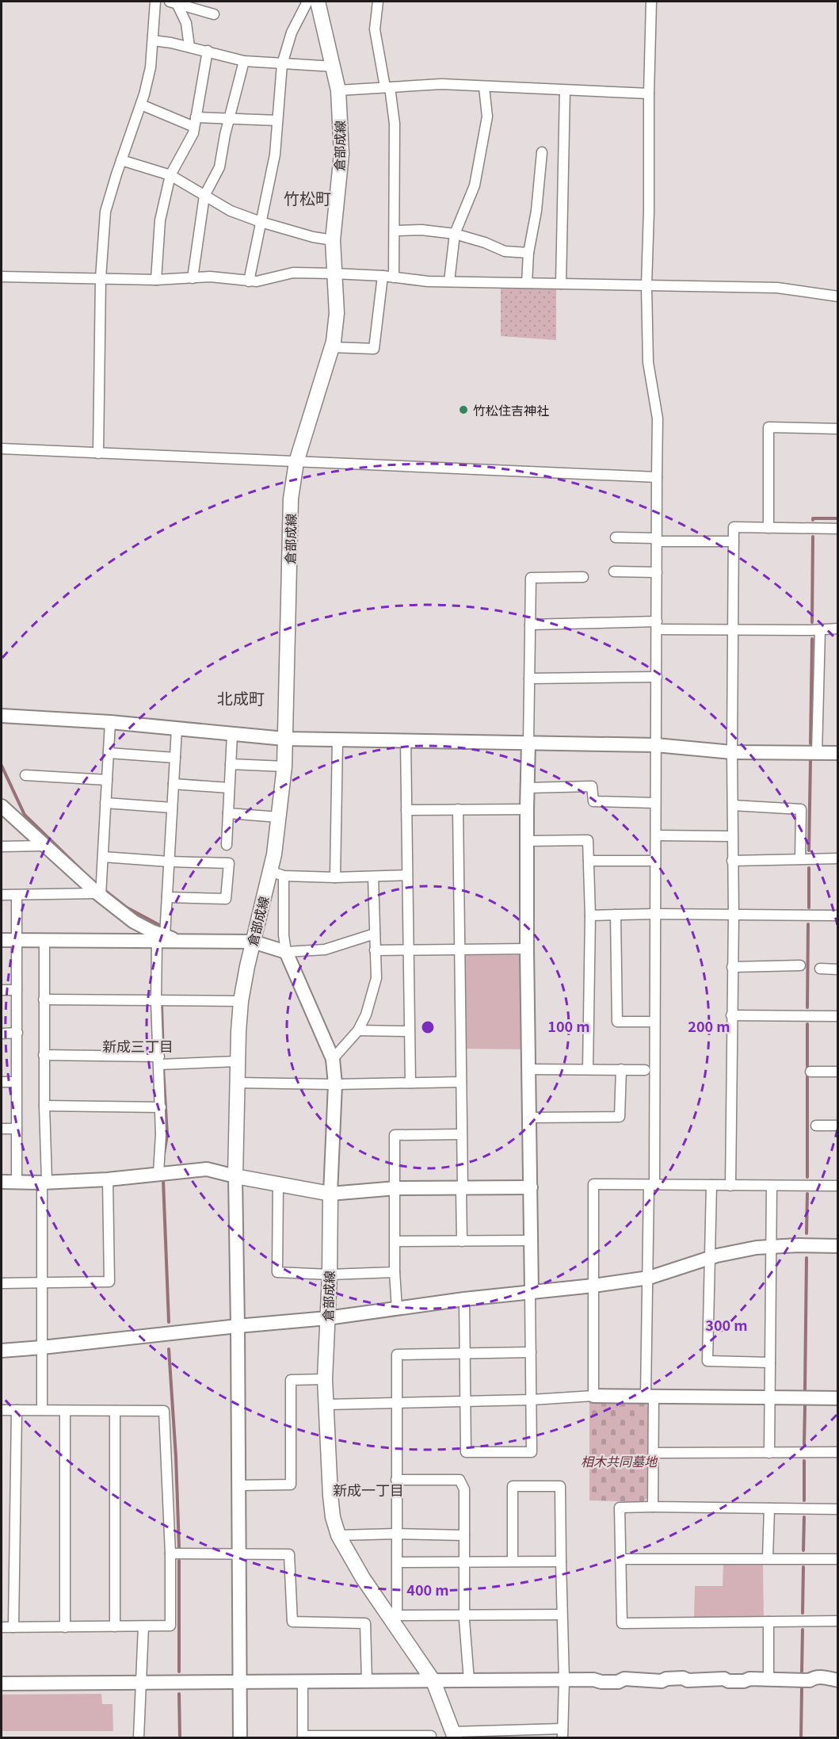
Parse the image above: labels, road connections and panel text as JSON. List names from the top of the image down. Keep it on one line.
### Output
{"streets":{"main road":["倉部成線"]},"districts":["竹松町","北成町","新成三丁目","新成一丁目"],"parks":["相木共同墓地"],"places":["竹松住吉神社"],"rings":["100 m","200 m","300 m","400 m"]}
